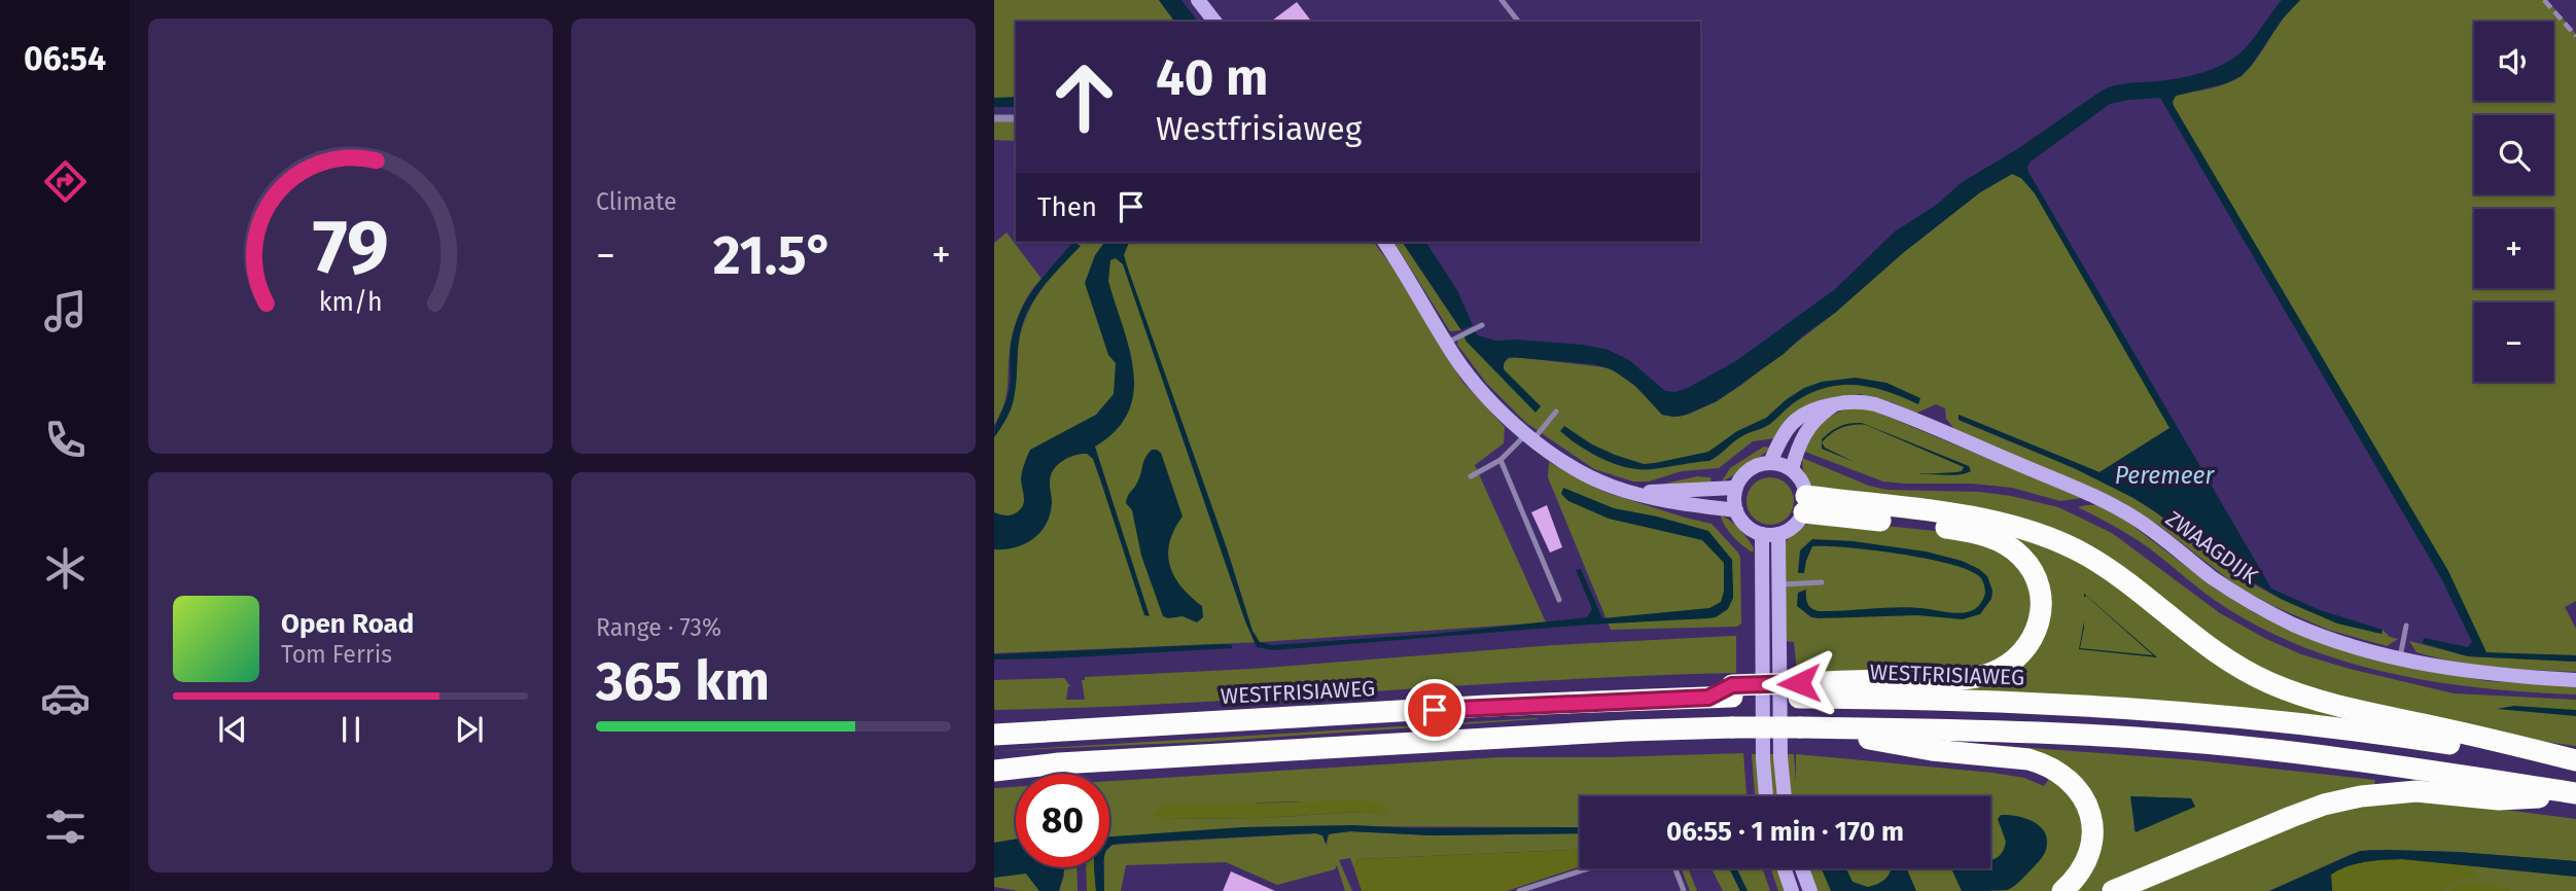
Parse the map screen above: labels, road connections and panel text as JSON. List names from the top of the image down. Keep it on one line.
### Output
{"streets":{"highway":["WESTFRISIAWEG"],"street":["ZWAAGDIJK"]},"water":["Peremeer"],"page":{"tabs":"06:54","tile":["Climate",["Range · 73%","365 km"]],"map_buttons":["+","−"],"turn":["40 m","Westfrisiaweg"],"then":"Then","heat":["−","21.5°","+"],"song":["Open Road","Tom Ferris"],"limit":"80","trip":"06:55 · 1 min · 170 m","gauge":["79","km/h"]}}
